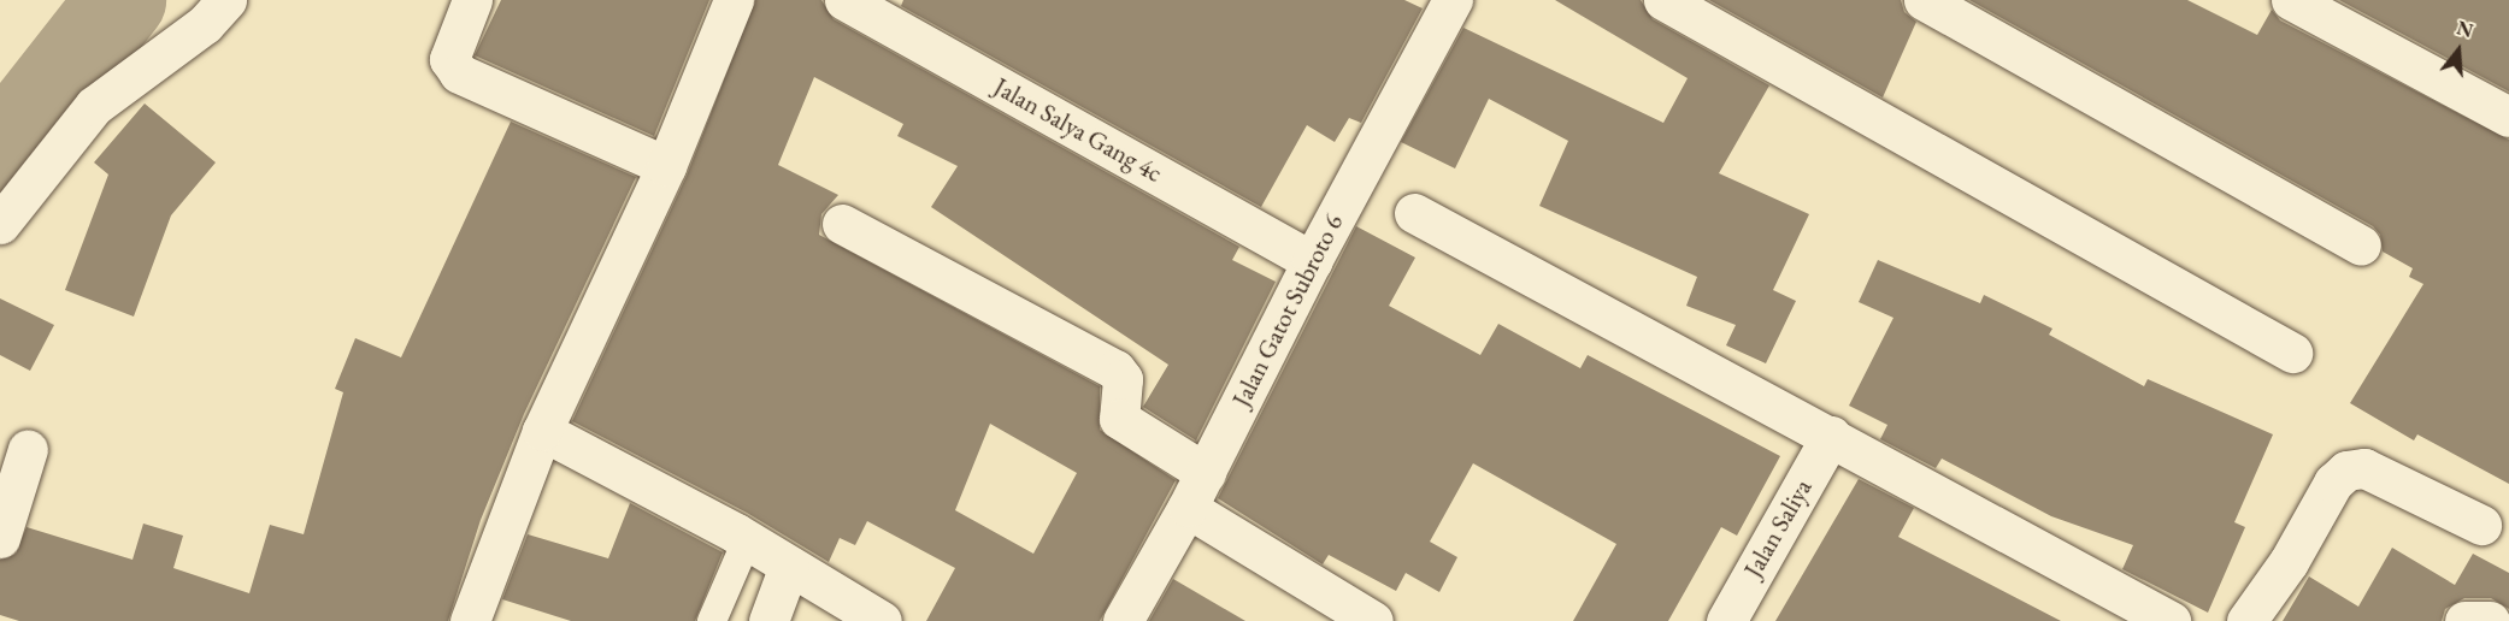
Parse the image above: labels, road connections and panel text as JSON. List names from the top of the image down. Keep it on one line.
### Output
{"streets":{"street":["Jalan Salya Gang 4c","Jalan Gatot Subroto 6","Jalan Saliya"]},"crossings":[["Jalan Salya Gang 4c","Jalan Gatot Subroto 6"]],"north":"top"}
